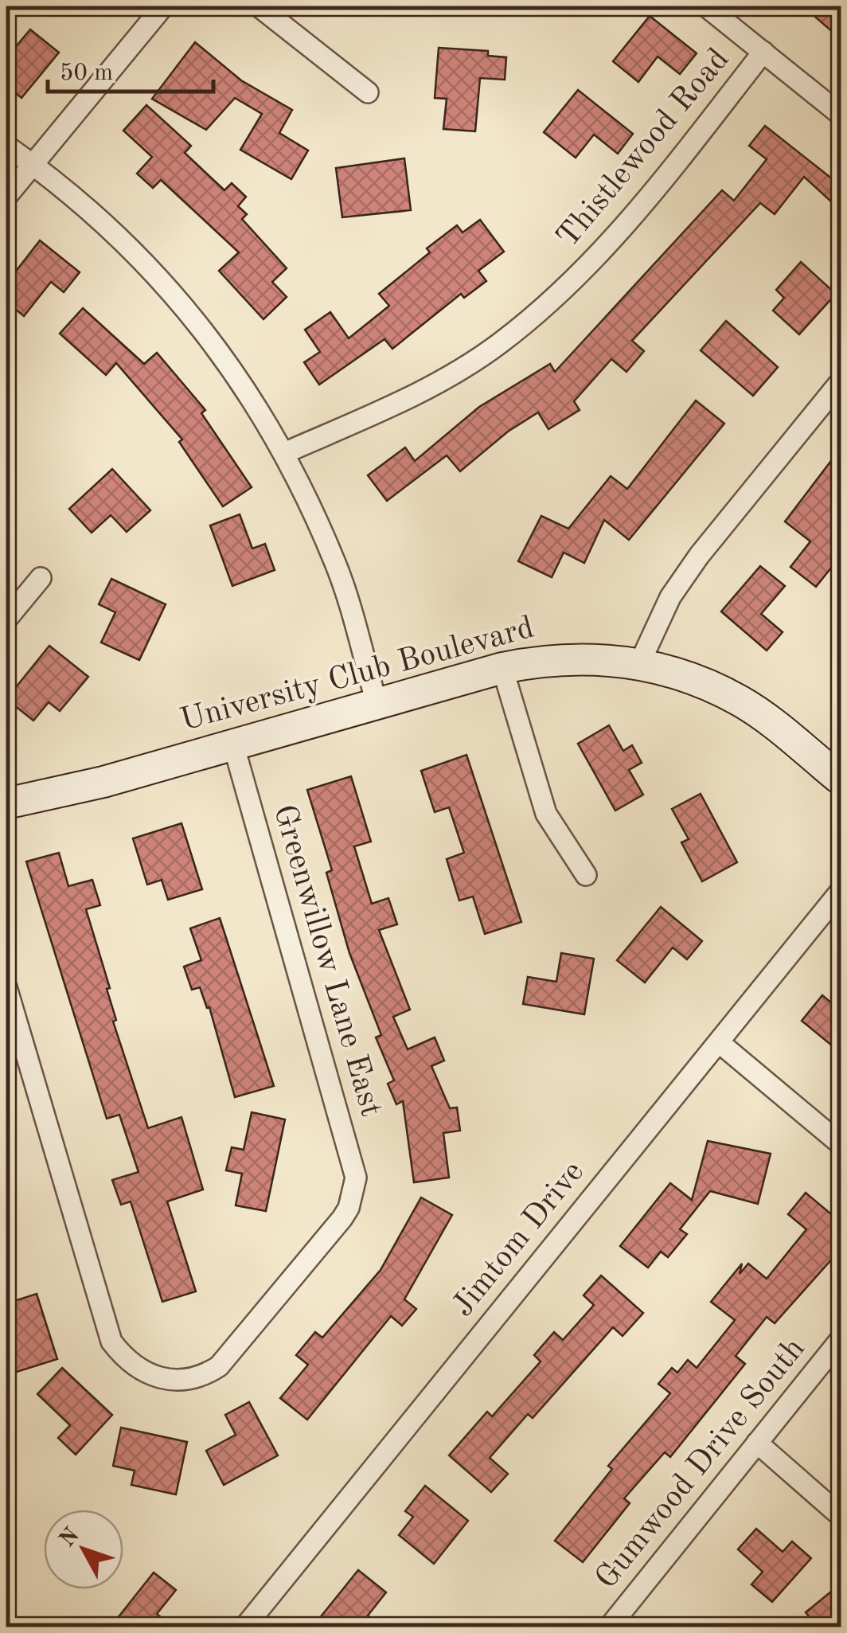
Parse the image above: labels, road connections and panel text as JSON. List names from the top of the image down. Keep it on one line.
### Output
{"streets":{"street":["Thistlewood Road","University Club Boulevard","Greenwillow Lane East","Jimtom Drive","Gumwood Drive South"]},"crossings":[["University Club Boulevard","Greenwillow Lane East"]],"scale_bar":"50 m","north":"top left"}
